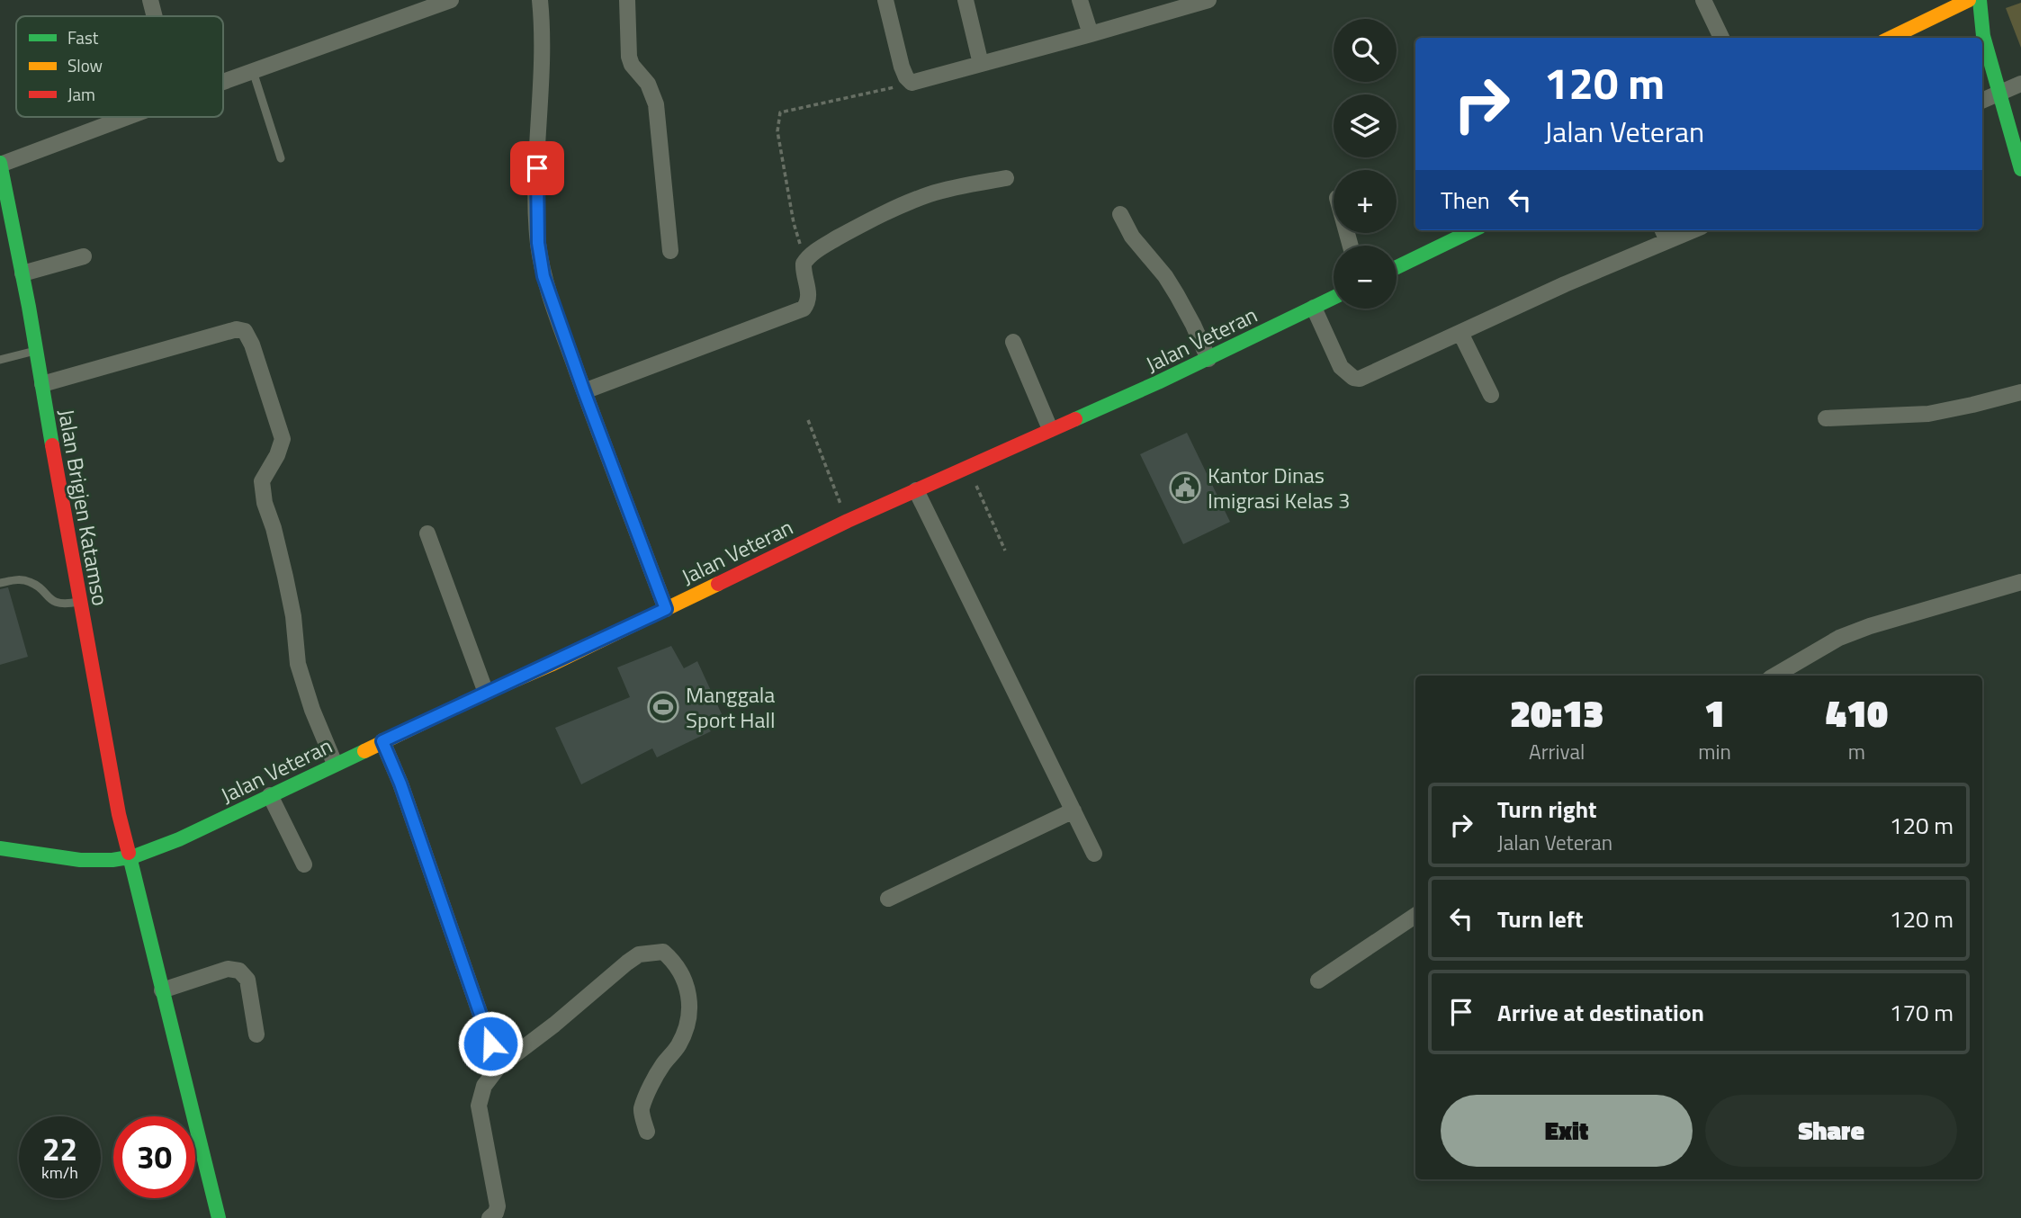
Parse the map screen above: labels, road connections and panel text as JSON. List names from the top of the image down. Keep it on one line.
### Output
{"streets":{"main road":["Jalan Veteran","Jalan Brigjen Katamso"]},"crossings":[["Jalan Veteran","Jalan Brigjen Katamso"]],"places":{"public building":["Kantor Dinas Imigrasi Kelas 3"],"sports":["Manggala Sport Hall"]},"legend":["Fast","Slow","Jam"],"page":{"map_buttons":["+","−"],"turn":["120 m","Jalan Veteran"],"then":"Then","eta":["20:13","Arrival","1","min","410","m"],"list":[{"name":"Turn right","note":"Jalan Veteran","value":"120 m"},{"name":"Turn left","value":"120 m"},{"name":"Arrive at destination","value":"170 m"}],"buttons":["Exit","Share"],"speed":"22 km/h","limit":"30"}}
